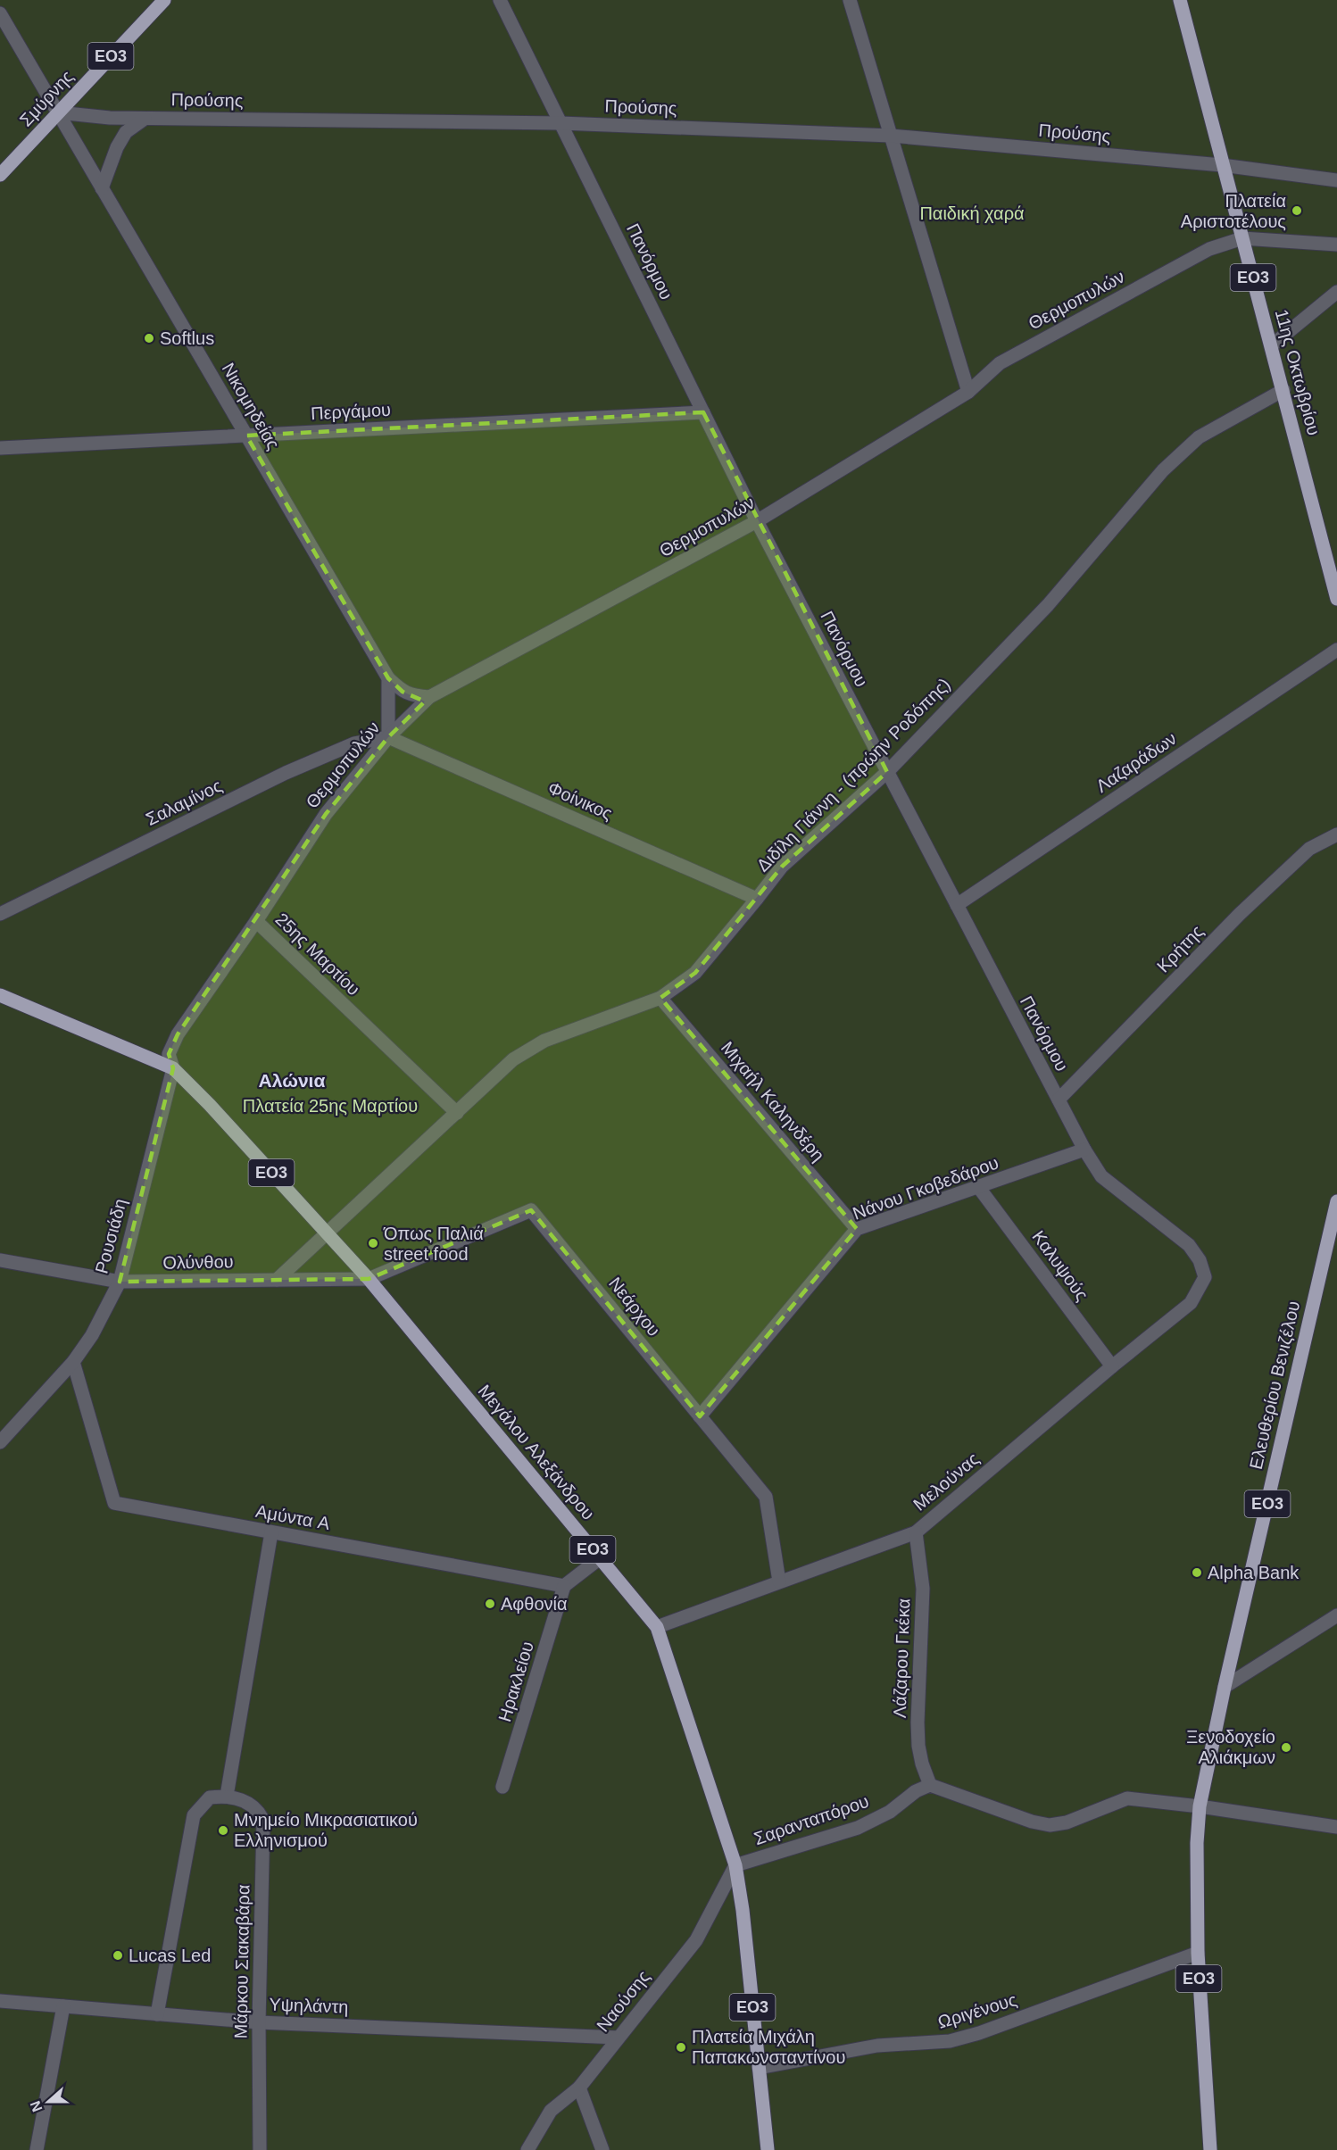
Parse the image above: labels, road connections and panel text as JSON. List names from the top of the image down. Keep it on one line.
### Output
{"streets":{"main road":["ΕΟ3","Σμύρνης","11ης Οκτωβρίου","Ελευθερίου Βενιζέλου","Μεγάλου Αλεξάνδρου"],"street":["Προύσης","Πανόρμου","Θερμοπυλών","Νικομηδείας","Περγάμου","Λαζαράδων","Διδίλη Γιάννη - (πρώην Ροδόπης)","Φοίνικος","Σαλαμίνος","Κρήτης","25ης Μαρτίου","Μιχαήλ Καληνδέρη","Νάνου Γκοβεδάρου","Ρουσιάδη","Ολύνθου","Καλυψούς","Νεάρχου","Μελούνας","Αμύντα A","Λάζαρου Γκέκα","Ηρακλείου","Σαρανταπόρου","Μάρκου Σιακαβάρα","Ναούσης","Υψηλάντη","Ωριγένους"]},"crossings":[["Σμύρνης","Προύσης"],["Σμύρνης","Νικομηδείας"],["Προύσης","Πανόρμου"],["Προύσης","11ης Οκτωβρίου"],["Προύσης","Νικομηδείας"],["Πανόρμου","Θερμοπυλών"],["Πανόρμου","Περγάμου"],["Πανόρμου","Λαζαράδων"],["Πανόρμου","Διδίλη Γιάννη - (πρώην Ροδόπης)"],["Πανόρμου","Κρήτης"],["Πανόρμου","Νάνου Γκοβεδάρου"],["Πανόρμου","Μελούνας"],["Θερμοπυλών","11ης Οκτωβρίου"],["Θερμοπυλών","Νικομηδείας"],["Θερμοπυλών","Φοίνικος"],["Θερμοπυλών","Σαλαμίνος"],["Θερμοπυλών","25ης Μαρτίου"],["11ης Οκτωβρίου","Διδίλη Γιάννη - (πρώην Ροδόπης)"],["Νικομηδείας","Περγάμου"],["Διδίλη Γιάννη - (πρώην Ροδόπης)","Φοίνικος"],["Διδίλη Γιάννη - (πρώην Ροδόπης)","25ης Μαρτίου"],["Διδίλη Γιάννη - (πρώην Ροδόπης)","Μιχαήλ Καληνδέρη"],["Διδίλη Γιάννη - (πρώην Ροδόπης)","Μεγάλου Αλεξάνδρου"],["Φοίνικος","Σαλαμίνος"],["25ης Μαρτίου","Ρουσιάδη"],["25ης Μαρτίου","Μεγάλου Αλεξάνδρου"],["Μιχαήλ Καληνδέρη","Νάνου Γκοβεδάρου"],["Νάνου Γκοβεδάρου","Καλυψούς"],["Νάνου Γκοβεδάρου","Νεάρχου"],["Ρουσιάδη","Ολύνθου"],["Ρουσιάδη","Μεγάλου Αλεξάνδρου"],["Ρουσιάδη","Αμύντα A"],["Ολύνθου","Νεάρχου"],["Ολύνθου","Μεγάλου Αλεξάνδρου"],["Καλυψούς","Μελούνας"],["Νεάρχου","Μεγάλου Αλεξάνδρου"],["Νεάρχου","Μελούνας"],["Ελευθερίου Βενιζέλου","Ωριγένους"],["Μεγάλου Αλεξάνδρου","Μελούνας"],["Μεγάλου Αλεξάνδρου","Σαρανταπόρου"],["Μεγάλου Αλεξάνδρου","Ναούσης"],["Μεγάλου Αλεξάνδρου","Ωριγένους"],["Μελούνας","Λάζαρου Γκέκα"],["Αμύντα A","Ηρακλείου"],["Λάζαρου Γκέκα","Σαρανταπόρου"],["Σαρανταπόρου","Ναούσης"],["Μάρκου Σιακαβάρα","Υψηλάντη"],["Ναούσης","Υψηλάντη"]],"districts":["Αλώνια"],"parks":["Παιδική χαρά","Πλατεία 25ης Μαρτίου"],"places":["Πλατεία Αριστοτέλους","Softlus","Όπως Παλιά street food","Alpha Bank","Αφθονία","Ξενοδοχείο Αλιάκμων","Μνημείο Μικρασιατικού Ελληνισμού","Lucas Led","Πλατεία Μιχάλη Παπακωνσταντίνου"],"north":"left"}
